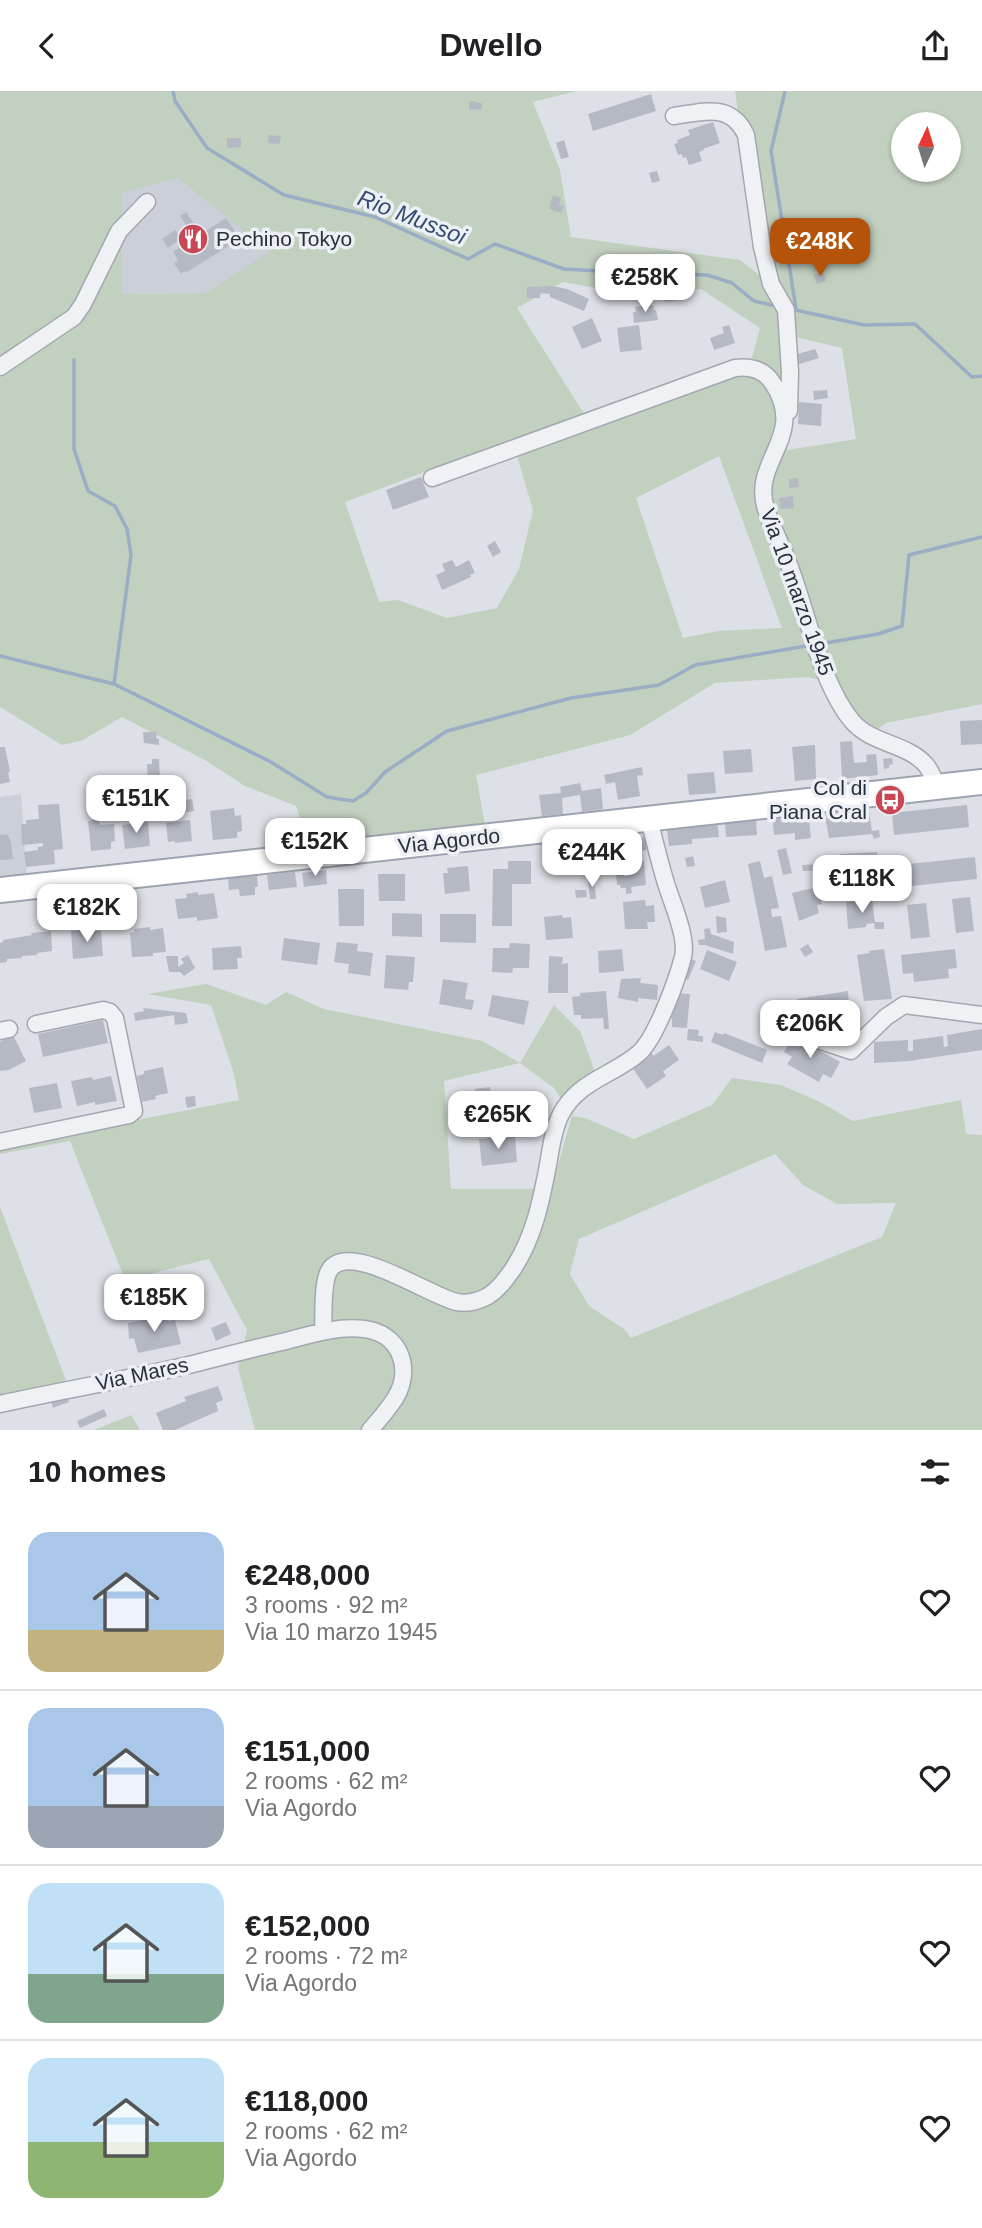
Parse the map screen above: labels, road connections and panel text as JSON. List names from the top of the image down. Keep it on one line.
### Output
{"streets":{"main road":["Via Agordo"],"street":["Via 10 marzo 1945","Via Mares"]},"crossings":[["Via 10 marzo 1945","Via Agordo"]],"water":["Rio Mussoi"],"places":{"restaurant":["Pechino Tokyo"],"bus stop":["Col di Piana Cral"]},"north":"top","page":{"header":"Dwello","price":["€248K","€258K","€151K","€152K","€244K","€118K","€182K","€206K","€265K","€185K"],"heading":"10 homes","list":[{"name":"€248,000","note":"3 rooms · 92 m² · Via 10 marzo 1945"},{"name":"€151,000","note":"2 rooms · 62 m² · Via Agordo"},{"name":"€152,000","note":"2 rooms · 72 m² · Via Agordo"},{"name":"€118,000","note":"2 rooms · 62 m² · Via Agordo"}]}}
